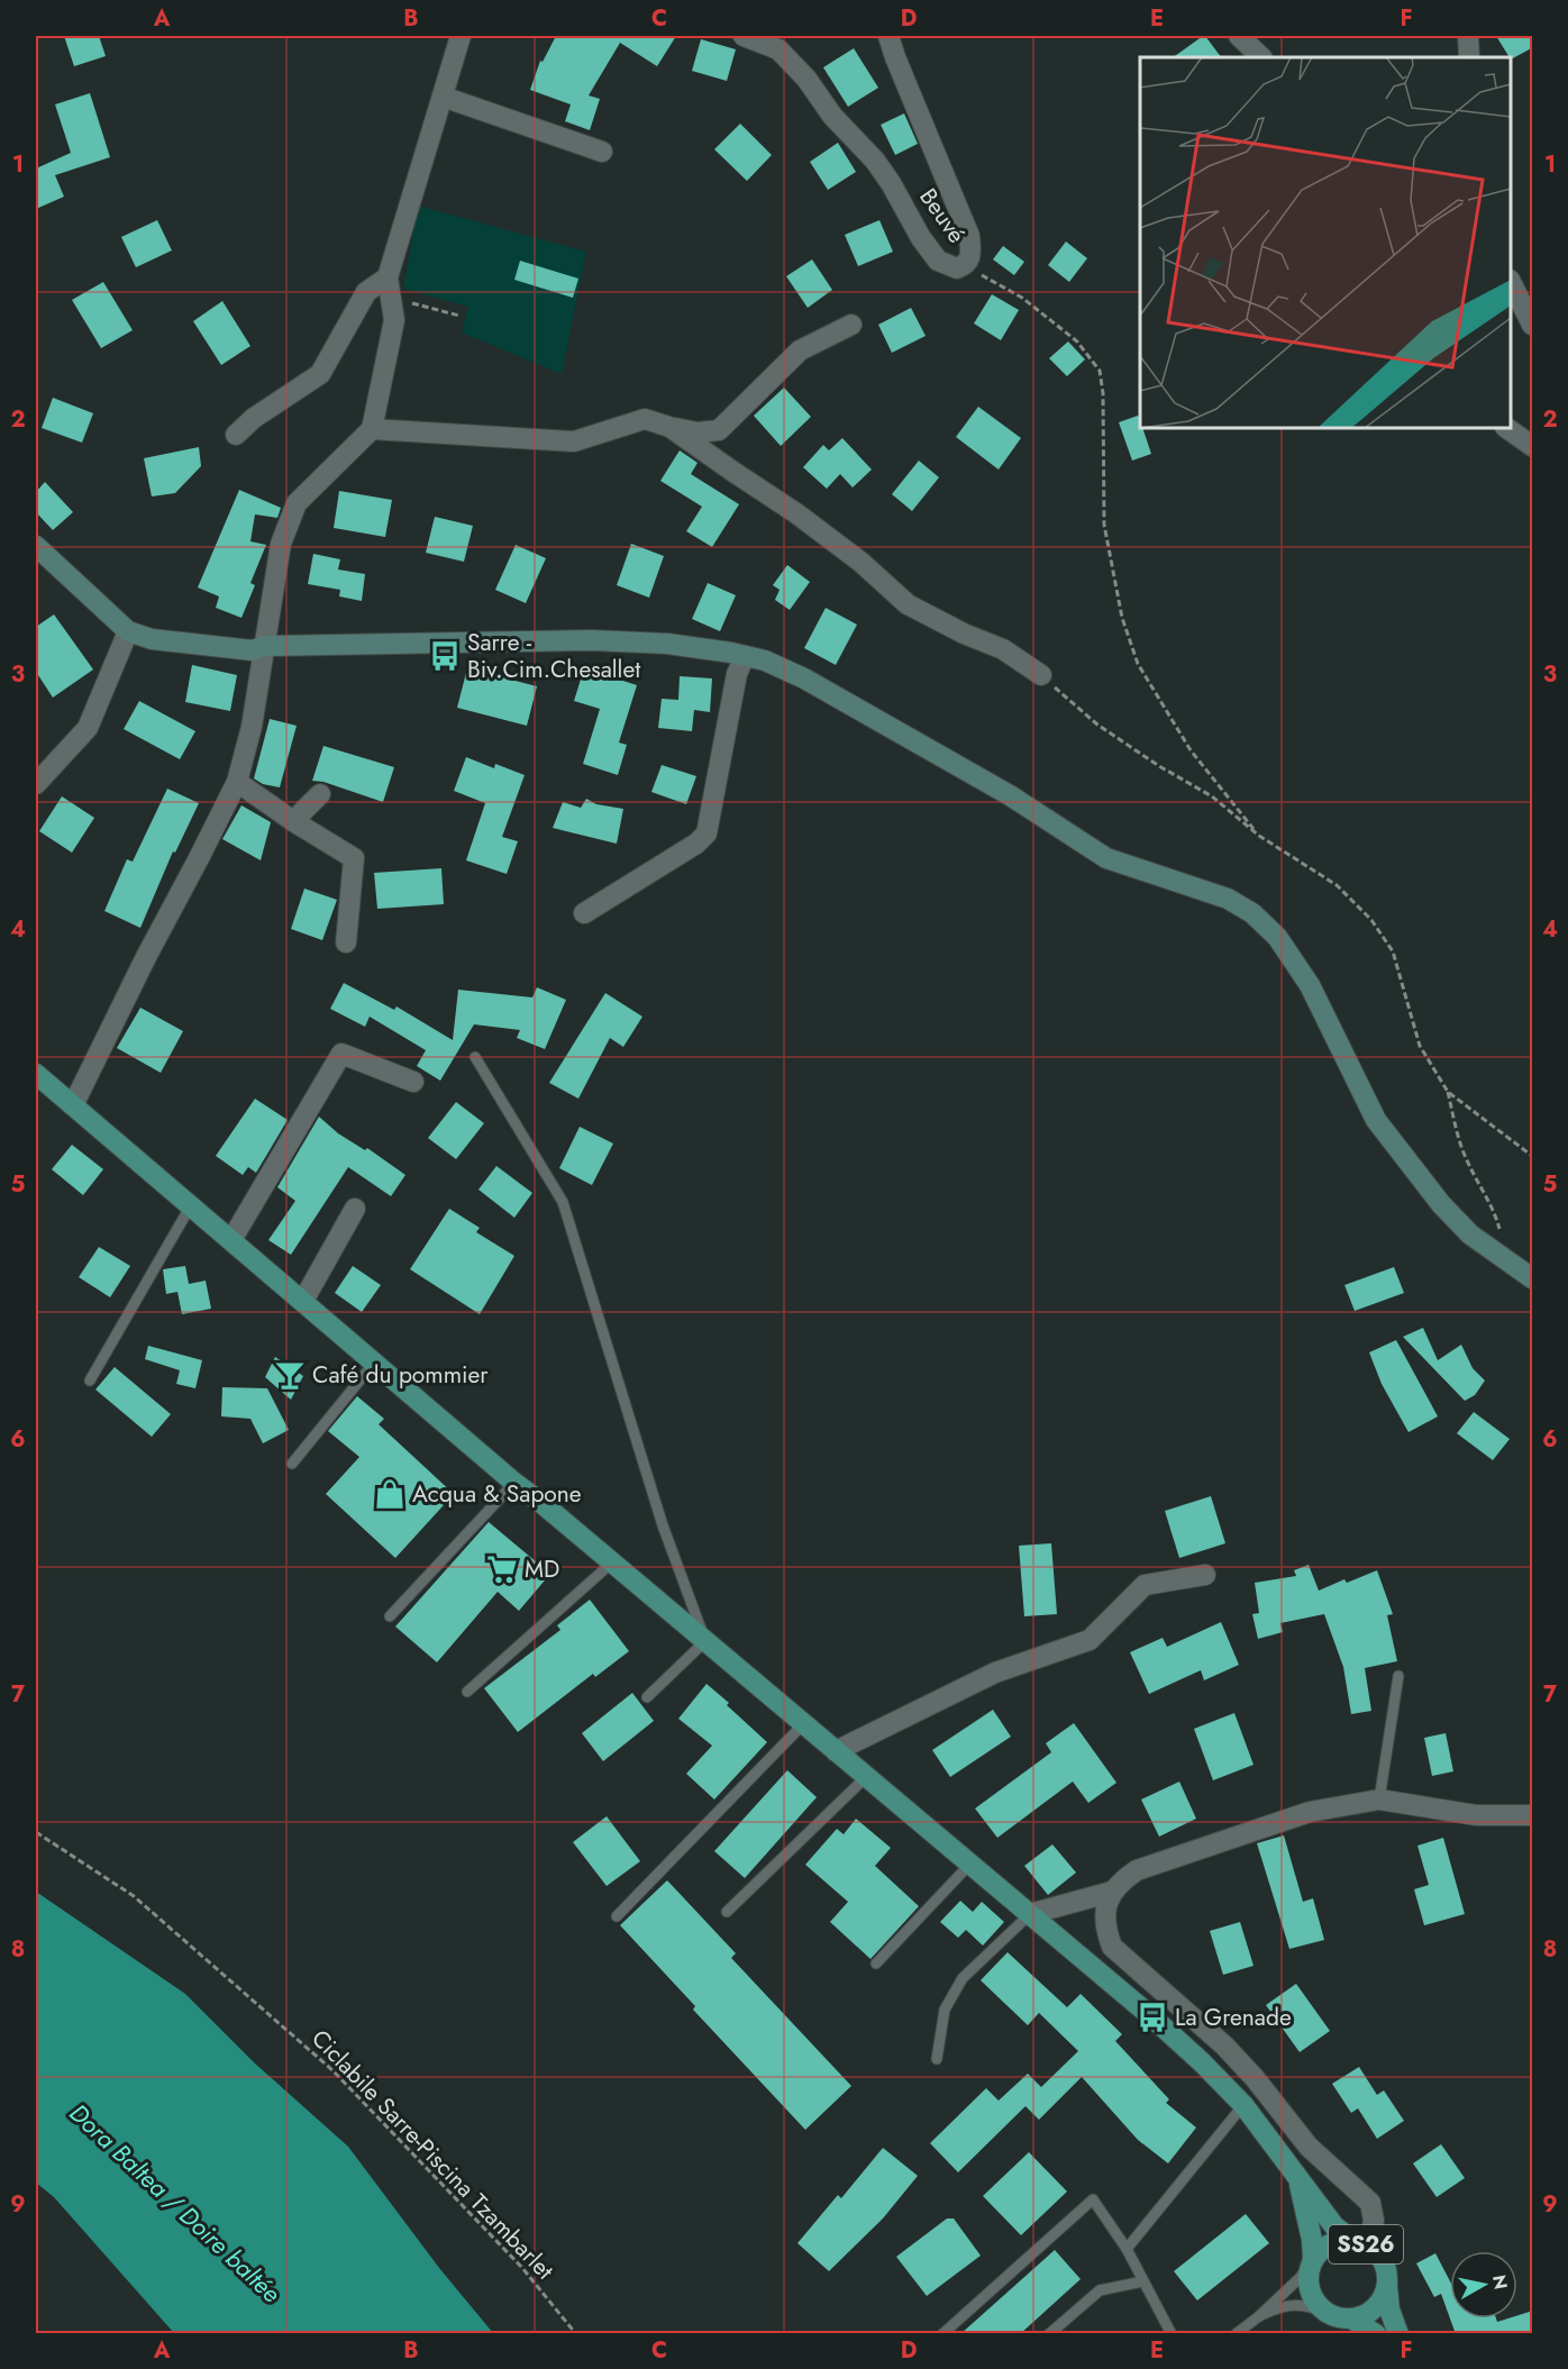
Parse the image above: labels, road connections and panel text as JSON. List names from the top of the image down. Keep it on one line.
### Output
{"streets":{"main road":["SS26"],"street":["Beuvé"],"path":["Ciclabile Sarre-Piscina Tzambarlet"]},"water":["Dora Baltea / Doire baltée"],"places":{"bus stop":["Sarre - Biv.Cim.Chesallet","La Grenade"],"bar":["Café du pommier"],"shop":["Acqua & Sapone"],"supermarket":["MD"]},"north":"right","grid":{"columns":["A","B","C","D","E","F"],"rows":["1","2","3","4","5","6","7","8","9"]}}
